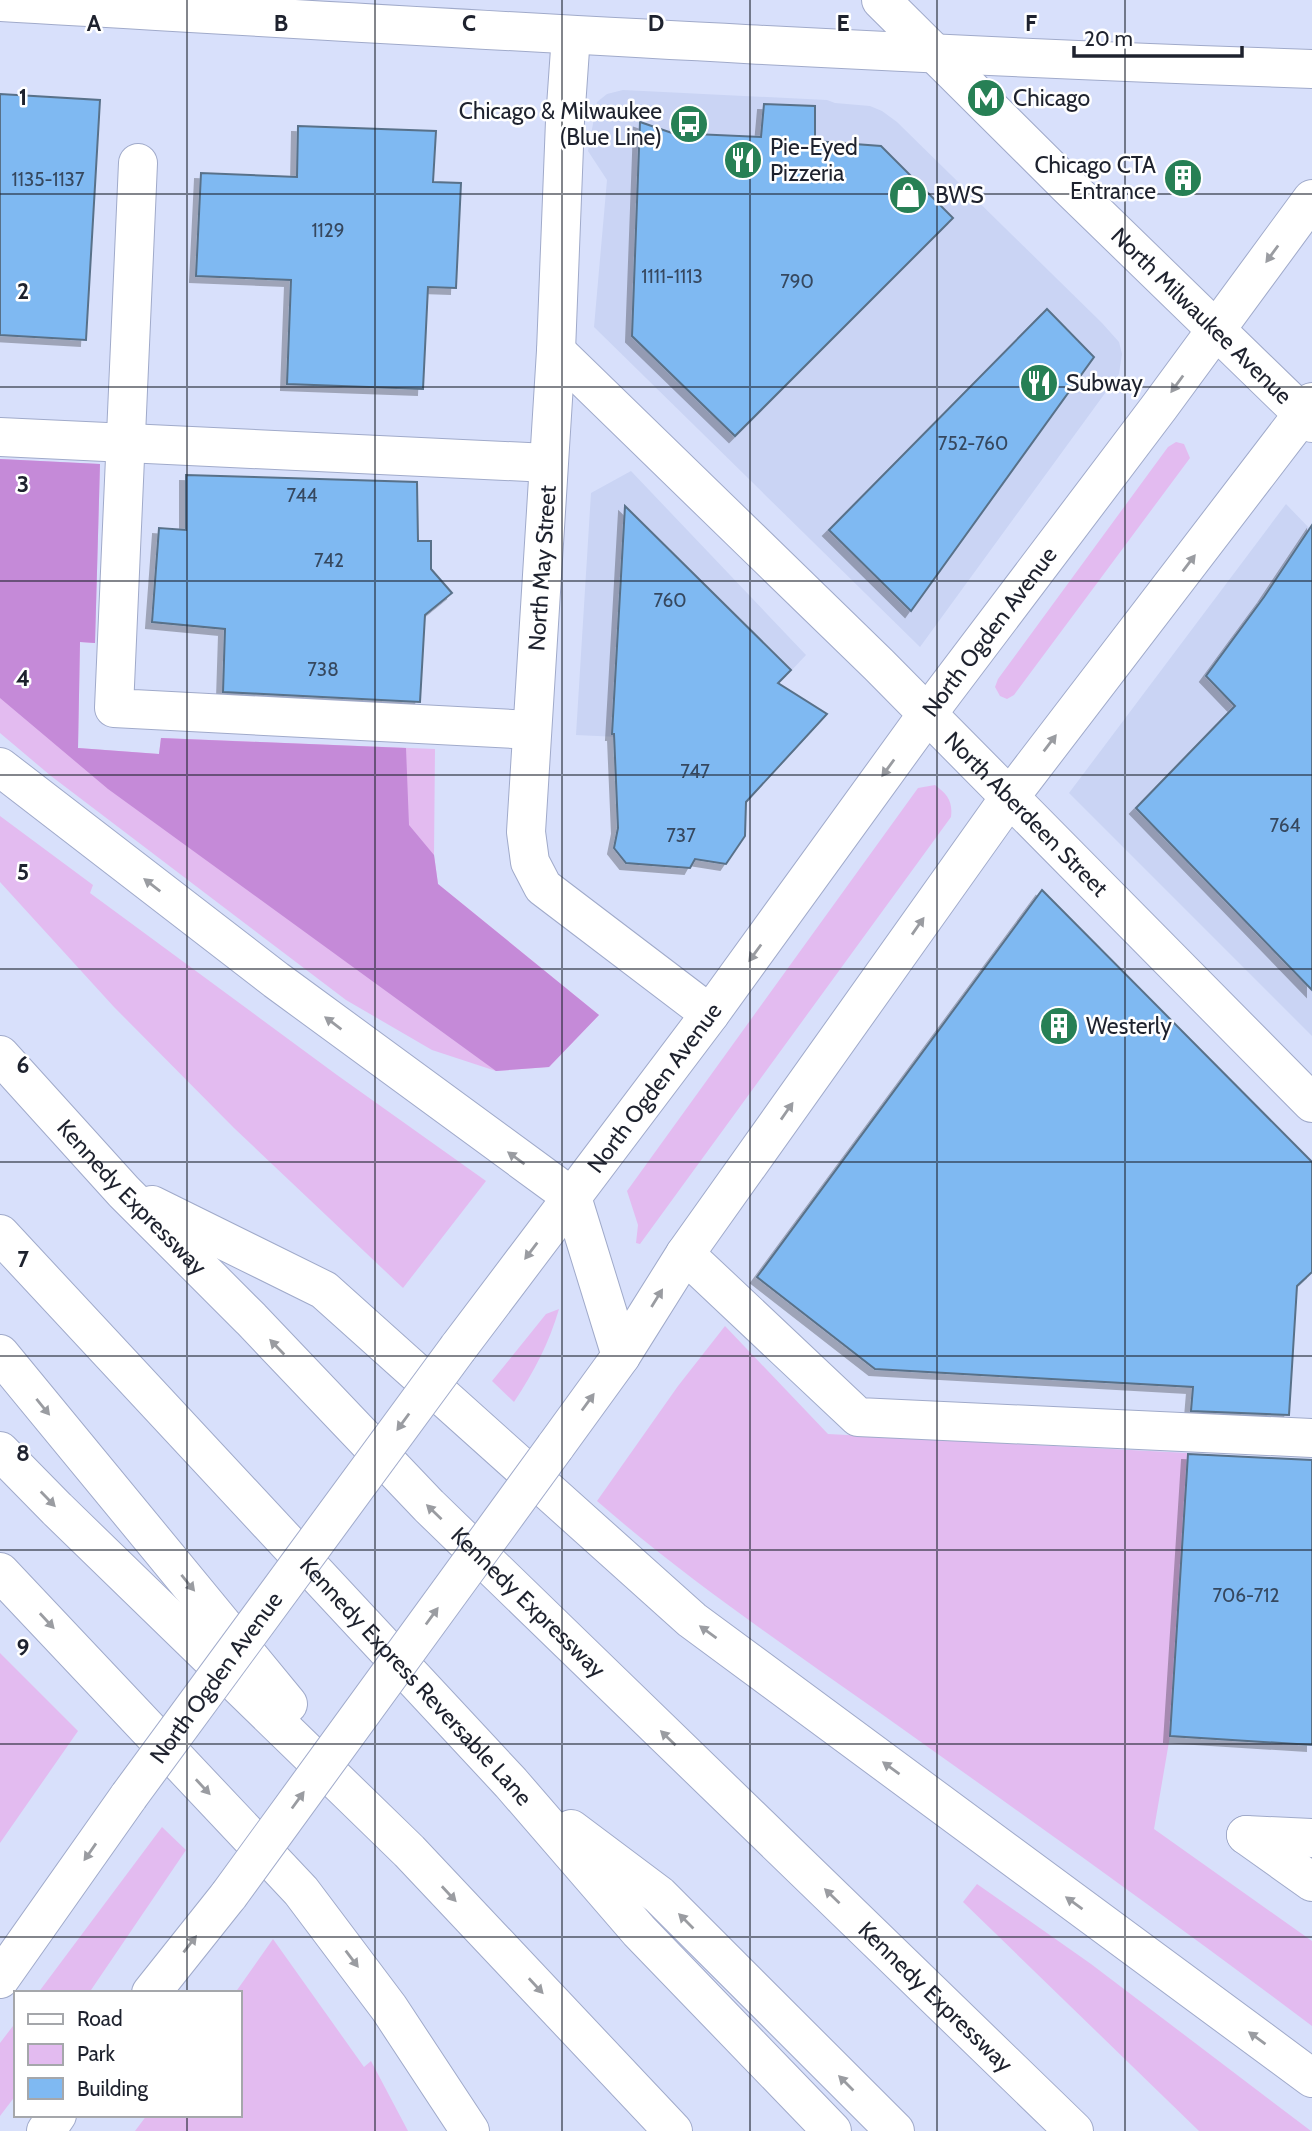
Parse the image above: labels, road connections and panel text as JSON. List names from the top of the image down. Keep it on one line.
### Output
{"streets":{"main road":["North Milwaukee Avenue","North May Street","North Ogden Avenue","North Aberdeen Street","Kennedy Expressway","Kennedy Express Reversable Lane"]},"crossings":[["North Milwaukee Avenue","North Ogden Avenue"],["North May Street","North Ogden Avenue"],["North May Street","North Aberdeen Street"],["North Ogden Avenue","North Aberdeen Street"]],"places":{"metro station":["Chicago"],"bus stop":["Chicago & Milwaukee (Blue Line)"],"restaurant":["Pie-Eyed Pizzeria","Subway"],"building":["Chicago CTA Entrance","Westerly"],"shop":["BWS"]},"house_numbers":["1135-1137","1129","1111-1113","790","752-760","744","742","760","738","747","764","737","706-712"],"legend":["Road","Park","Building"],"scale_bar":"20 m","grid":{"columns":["A","B","C","D","E","F"],"rows":["1","2","3","4","5","6","7","8","9"]}}
